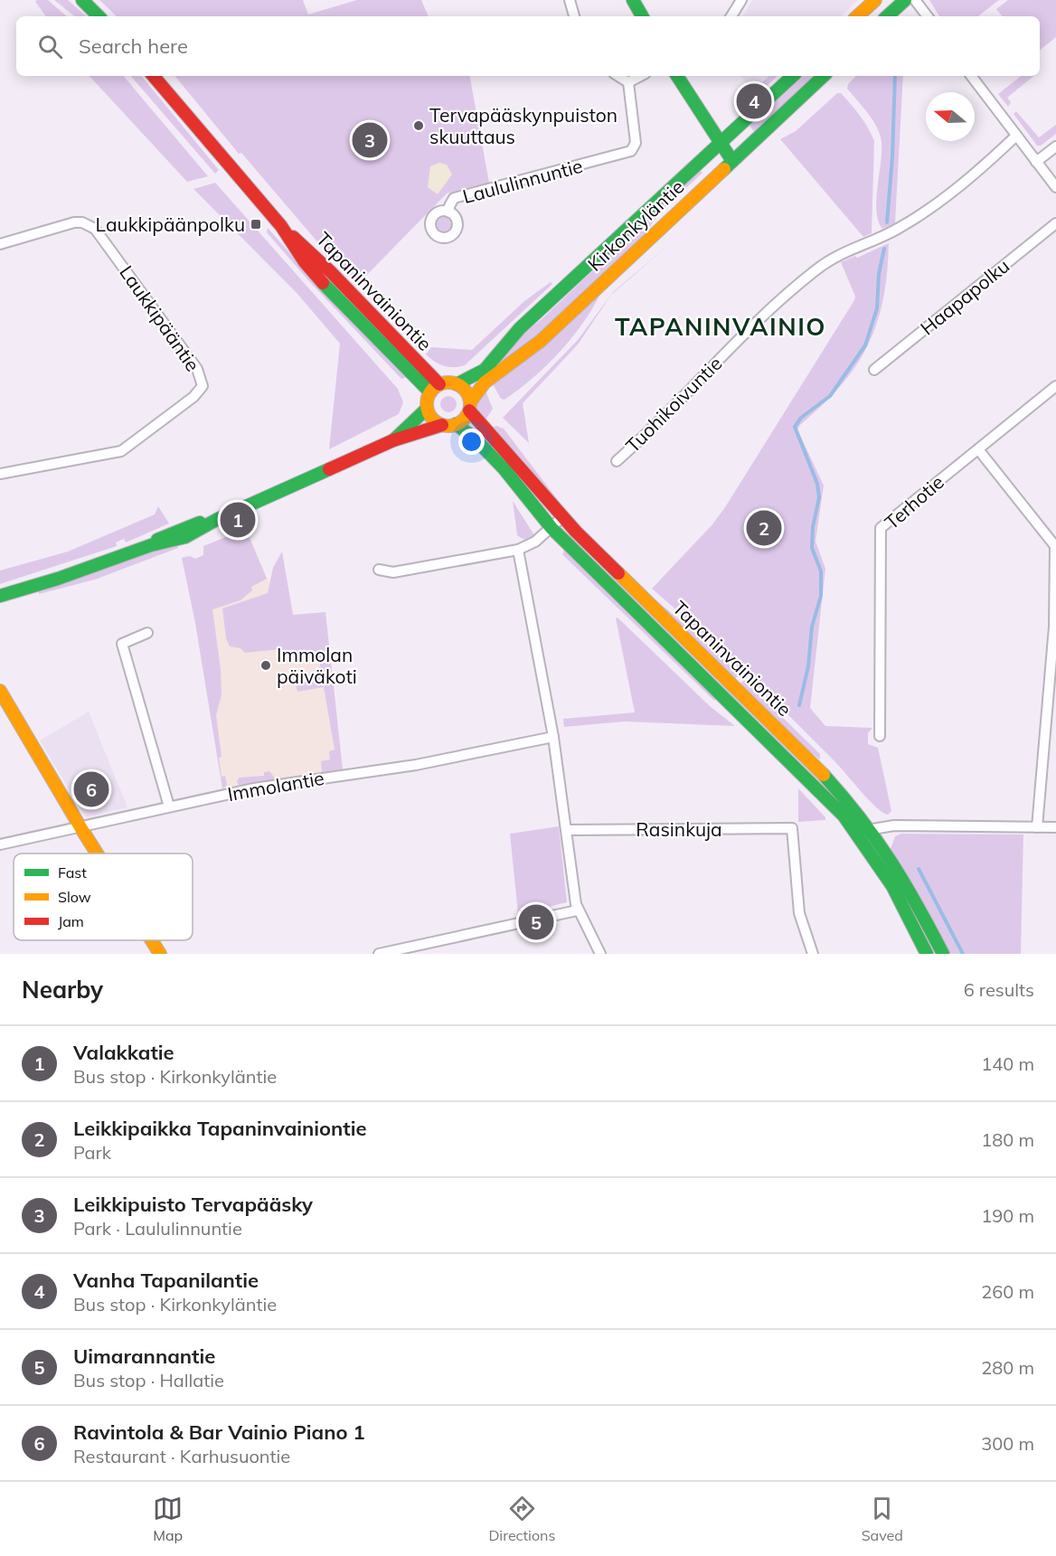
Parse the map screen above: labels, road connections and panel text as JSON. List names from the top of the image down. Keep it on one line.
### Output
{"streets":{"main road":["Kirkonkyläntie","Tapaninvainiontie"],"street":["Laululinnuntie","Haapapolku","Laukkipääntie","Tuohikoivuntie","Terhotie","Immolantie","Rasinkuja"]},"crossings":[["Kirkonkyläntie","Tapaninvainiontie"]],"districts":["TAPANINVAINIO"],"places":{"other":["Tervapääskynpuiston skuuttaus","Immolan päiväkoti"],"transit":["Laukkipäänpolku"]},"legend":["Fast","Slow","Jam"],"north":"left","page":{"search":"Search here","pins":["4","3","1","2","6","5"],"heading":["Nearby","6 results"],"list":[{"mark":"1","name":"Valakkatie","note":"Bus stop · Kirkonkyläntie","value":"140 m"},{"mark":"2","name":"Leikkipaikka Tapaninvainiontie","note":"Park","value":"180 m"},{"mark":"3","name":"Leikkipuisto Tervapääsky","note":"Park · Laululinnuntie","value":"190 m"},{"mark":"4","name":"Vanha Tapanilantie","note":"Bus stop · Kirkonkyläntie","value":"260 m"},{"mark":"5","name":"Uimarannantie","note":"Bus stop · Hallatie","value":"280 m"},{"mark":"6","name":"Ravintola & Bar Vainio Piano 1","note":"Restaurant · Karhusuontie","value":"300 m"}],"nav":["Map","Directions","Saved"]}}
